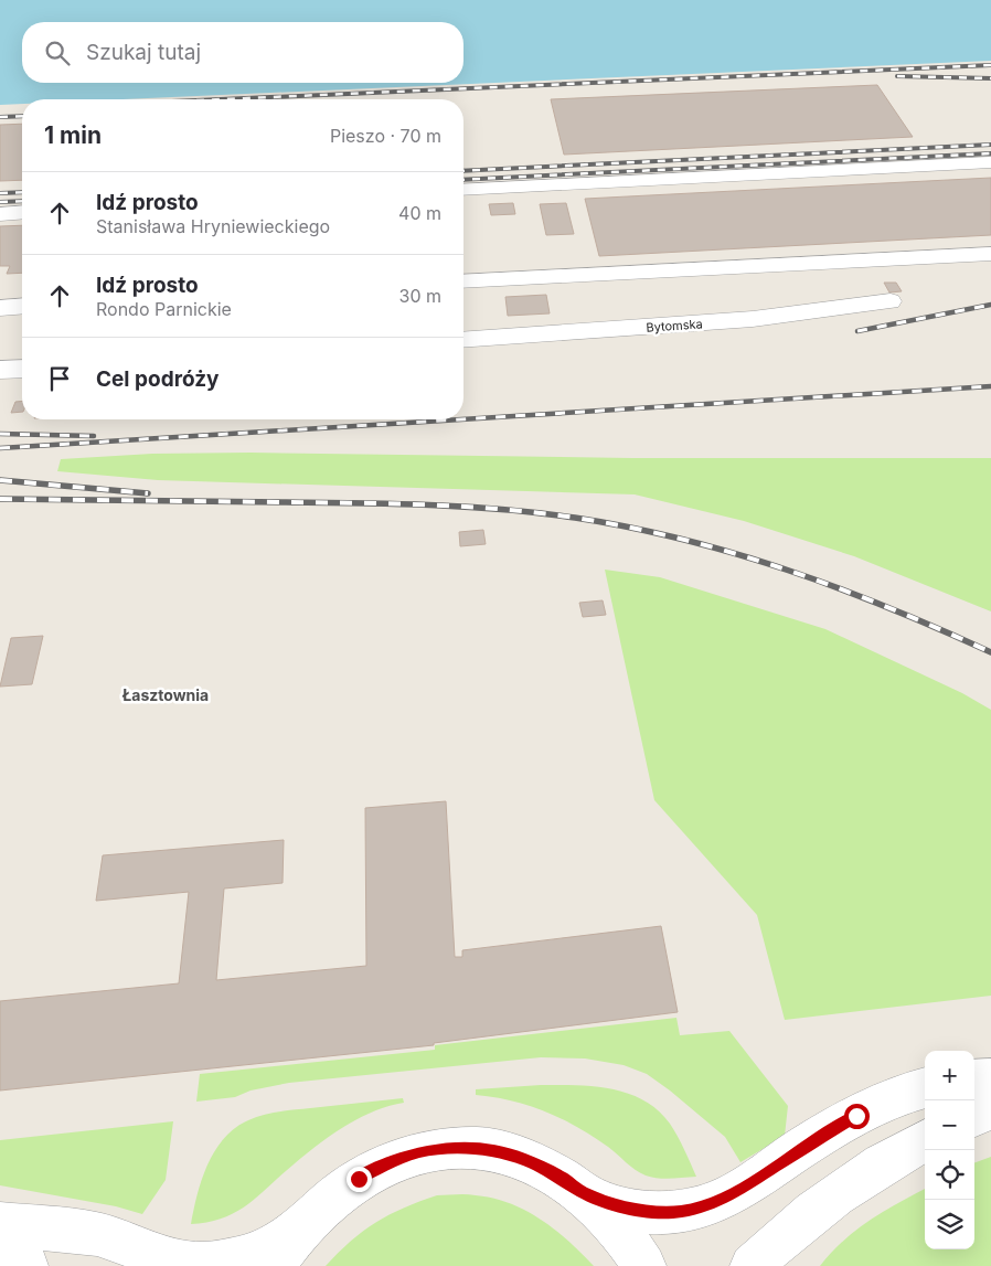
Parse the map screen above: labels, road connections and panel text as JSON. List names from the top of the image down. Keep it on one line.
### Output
{"streets":{"street":["Bytomska"]},"districts":["Łasztownia"],"page":{"search":"Szukaj tutaj","heading":["1 min","Pieszo · 70 m"],"list":[["Idź prosto","Stanisława Hryniewieckiego","40 m"],["Idź prosto","Rondo Parnickie","30 m"],"Cel podróży"],"map_buttons":["+","−"]}}
